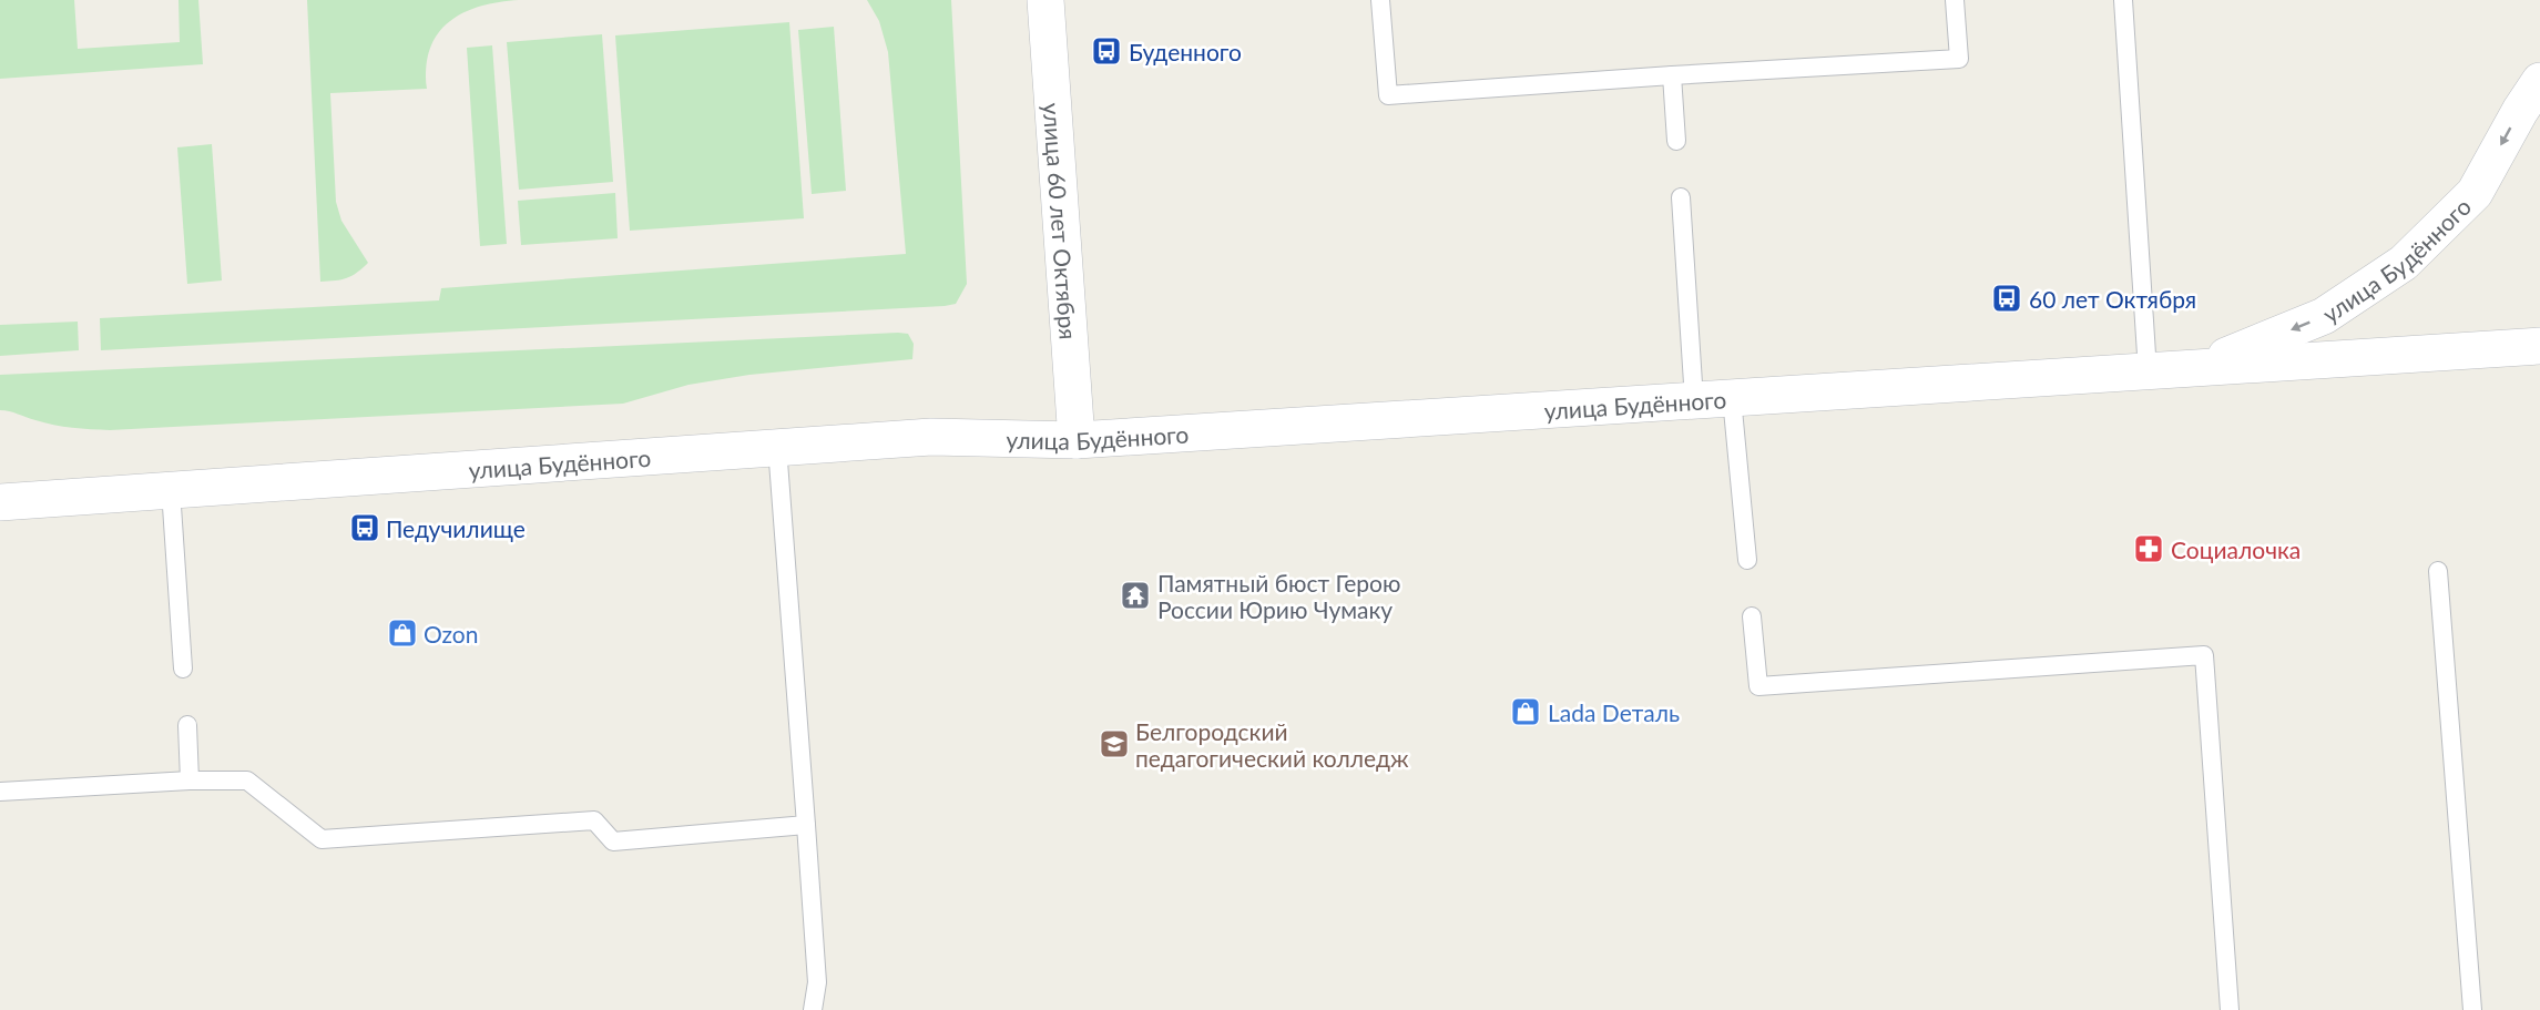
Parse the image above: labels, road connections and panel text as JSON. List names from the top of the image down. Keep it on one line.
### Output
{"streets":{"street":["улица 60 лет Октября","улица Будённого"]},"crossings":[["улица 60 лет Октября","улица Будённого"]],"places":{"bus stop":["Буденного","60 лет Октября","Педучилище"],"pharmacy":["Социалочка"],"temple":["Памятный бюст Герою России Юрию Чумаку"],"shop":["Ozon","Lada Dеталь"],"school or university":["Белгородский педагогический колледж"]}}
